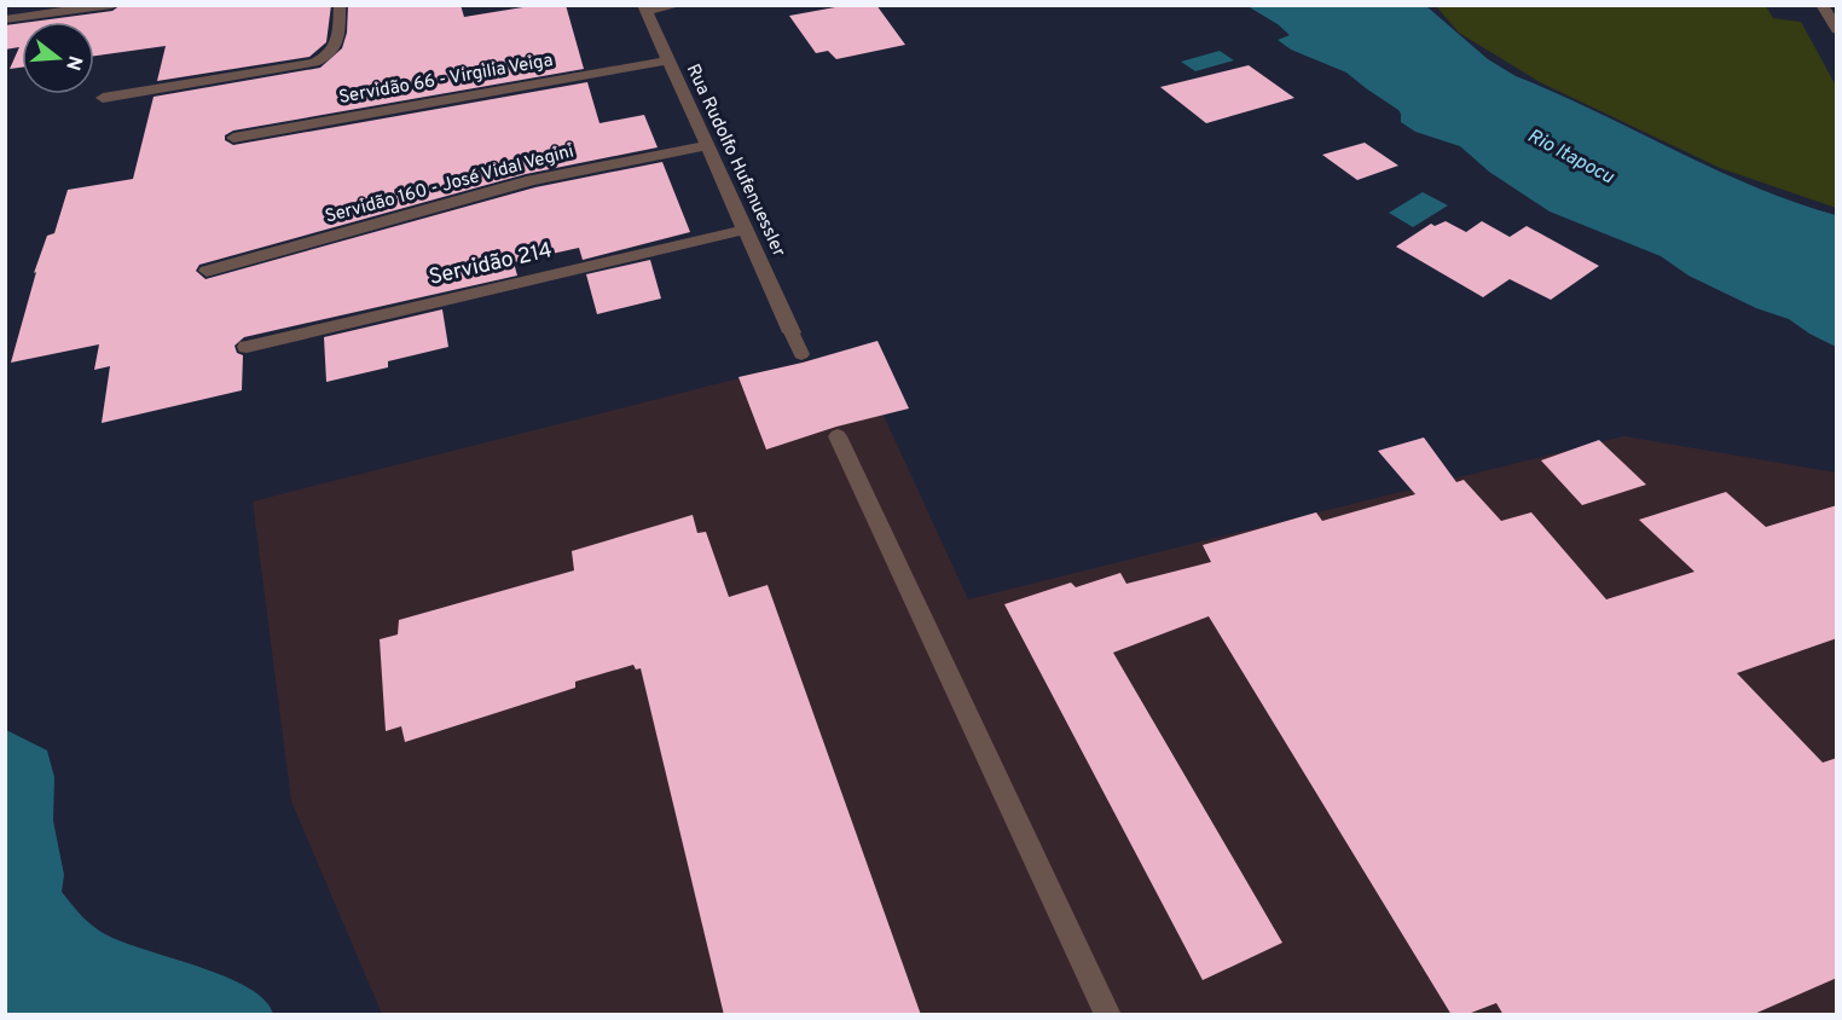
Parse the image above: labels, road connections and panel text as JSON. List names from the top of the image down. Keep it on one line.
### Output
{"streets":{"street":["Servidão 66 - Virgilia Veiga","Rua Rudolfo Hufenuessler","Servidão 160 - José Vidal Vegini","Servidão 214"]},"crossings":[["Servidão 66 - Virgilia Veiga","Rua Rudolfo Hufenuessler"],["Rua Rudolfo Hufenuessler","Servidão 160 - José Vidal Vegini"],["Rua Rudolfo Hufenuessler","Servidão 214"]],"water":["Rio Itapocu"],"north":"right"}
